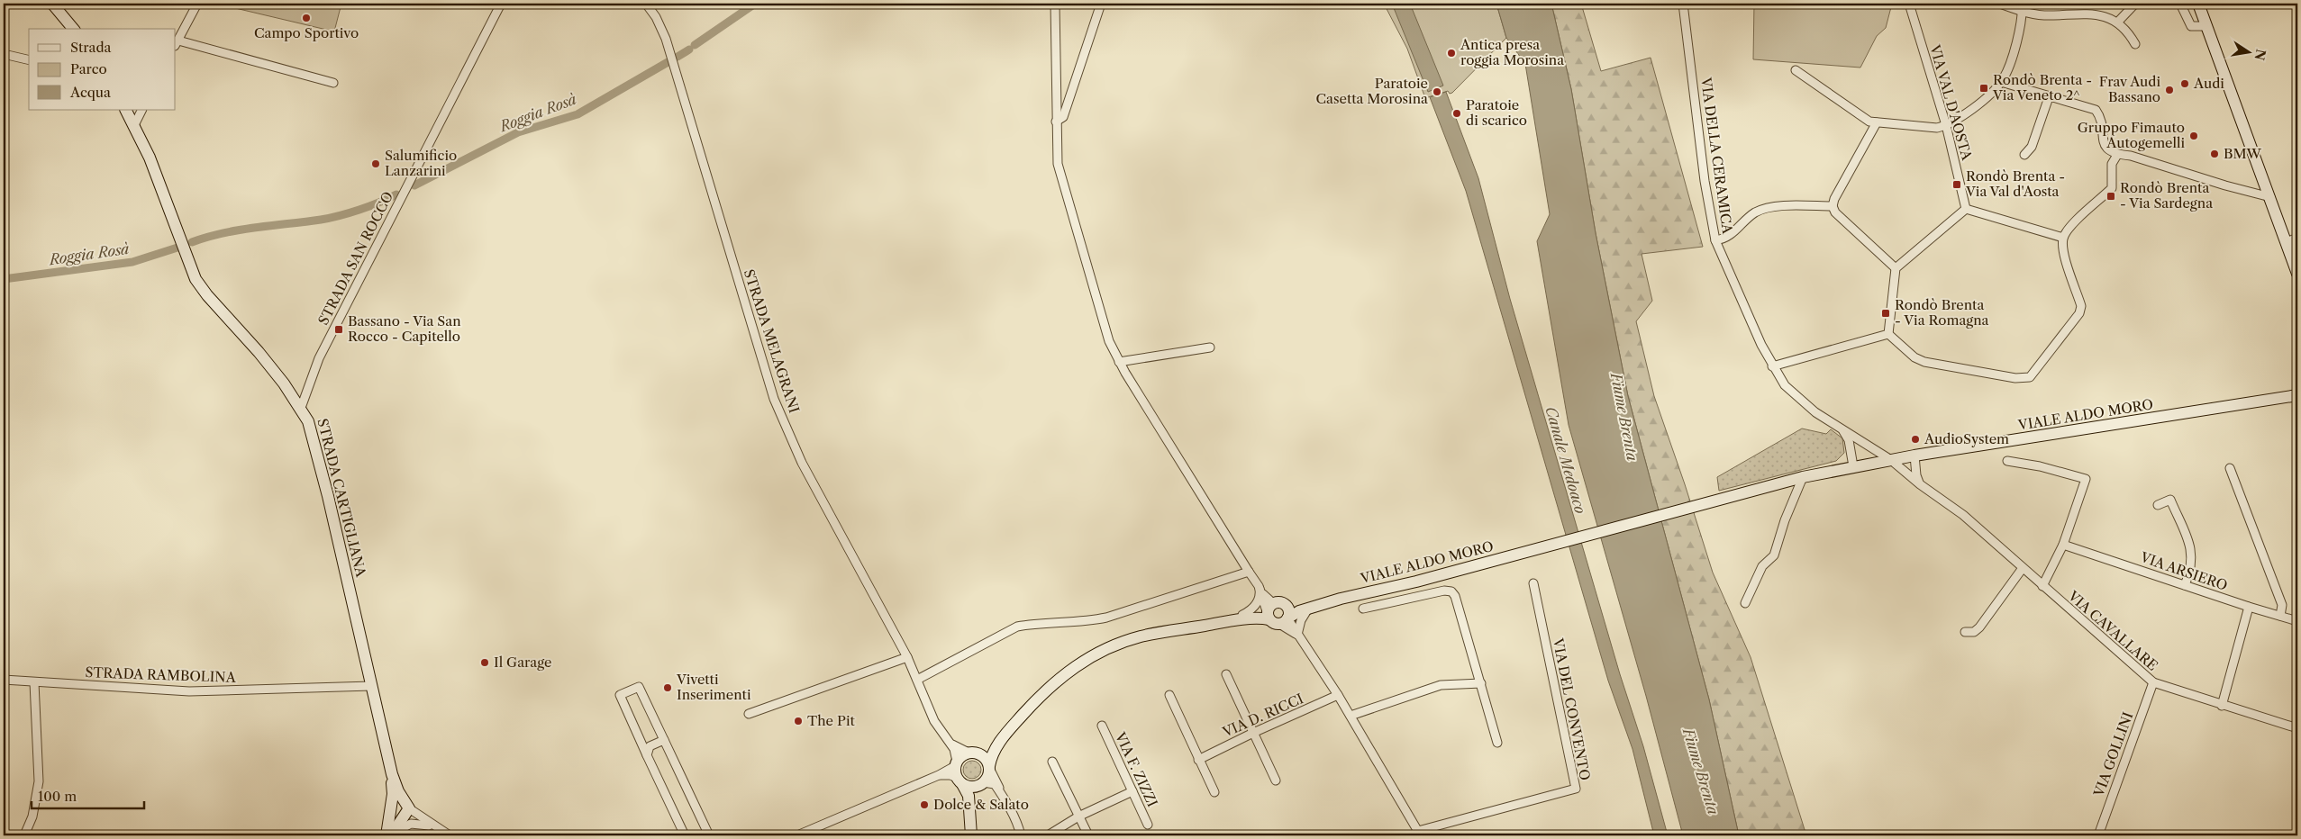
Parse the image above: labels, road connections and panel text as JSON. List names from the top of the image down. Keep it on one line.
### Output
{"streets":{"main road":["VIALE ALDO MORO","STRADA CARTIGLIANA"],"street":["VIA VAL D'AOSTA","VIA DELLA CERAMICA","STRADA SAN ROCCO","STRADA MELAGRANI","VIA ARSIERO","VIA CAVALLARE","STRADA RAMBOLINA","VIA DEL CONVENTO","VIA D. RICCI","VIA GOLLINI","VIA F. ZIZZI"]},"crossings":[["VIA DELLA CERAMICA","VIALE ALDO MORO"],["VIA DELLA CERAMICA","VIA CAVALLARE"],["STRADA SAN ROCCO","STRADA CARTIGLIANA"],["STRADA MELAGRANI","VIALE ALDO MORO"],["VIALE ALDO MORO","VIA CAVALLARE"],["STRADA CARTIGLIANA","STRADA RAMBOLINA"],["VIA CAVALLARE","VIA GOLLINI"]],"water":["Roggia Rosà","Fiume Brenta","Canale Medoaco"],"places":{"other":["Campo Sportivo","Antica presa roggia Morosina","Audi","Frav Audi Bassano","Paratoie Casetta Morosina","Paratoie di scarico","Gruppo Fimauto Autogemelli","BMW","Salumificio Lanzarini","AudioSystem","Il Garage","Vivetti Inserimenti","The Pit","Dolce & Salato"],"transit":["Rondò Brenta - Via Veneto 2^","Rondò Brenta - Via Val d'Aosta","Rondò Brenta - Via Sardegna","Rondò Brenta - Via Romagna","Bassano - Via San Rocco - Capitello"]},"legend":["Strada","Parco","Acqua"],"scale_bar":"100 m","north":"right"}
